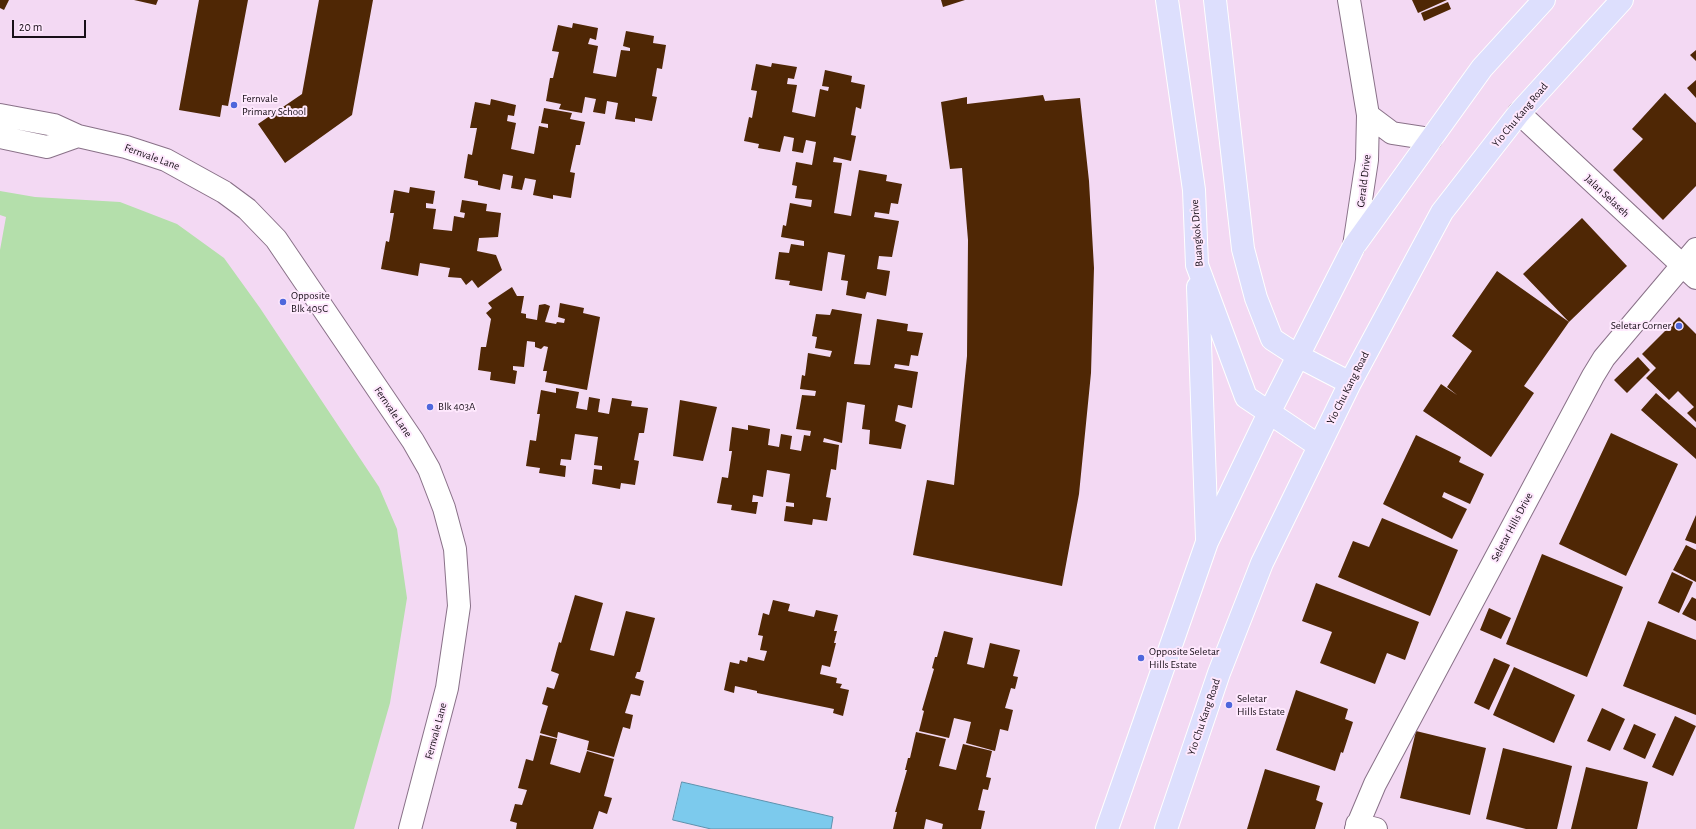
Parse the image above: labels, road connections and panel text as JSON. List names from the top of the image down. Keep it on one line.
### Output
{"streets":{"main road":["Yio Chu Kang Road","Buangkok Drive"],"street":["Fernvale Lane","Gerald Drive","Jalan Selaseh","Seletar Hills Drive"]},"crossings":[["Yio Chu Kang Road","Jalan Selaseh"],["Yio Chu Kang Road","Buangkok Drive"],["Jalan Selaseh","Seletar Hills Drive"]],"places":["Fernvale Primary School","Opposite Blk 405C","Seletar Corner","Blk 403A","Opposite Seletar Hills Estate","Seletar Hills Estate"],"scale_bar":"20 m"}
